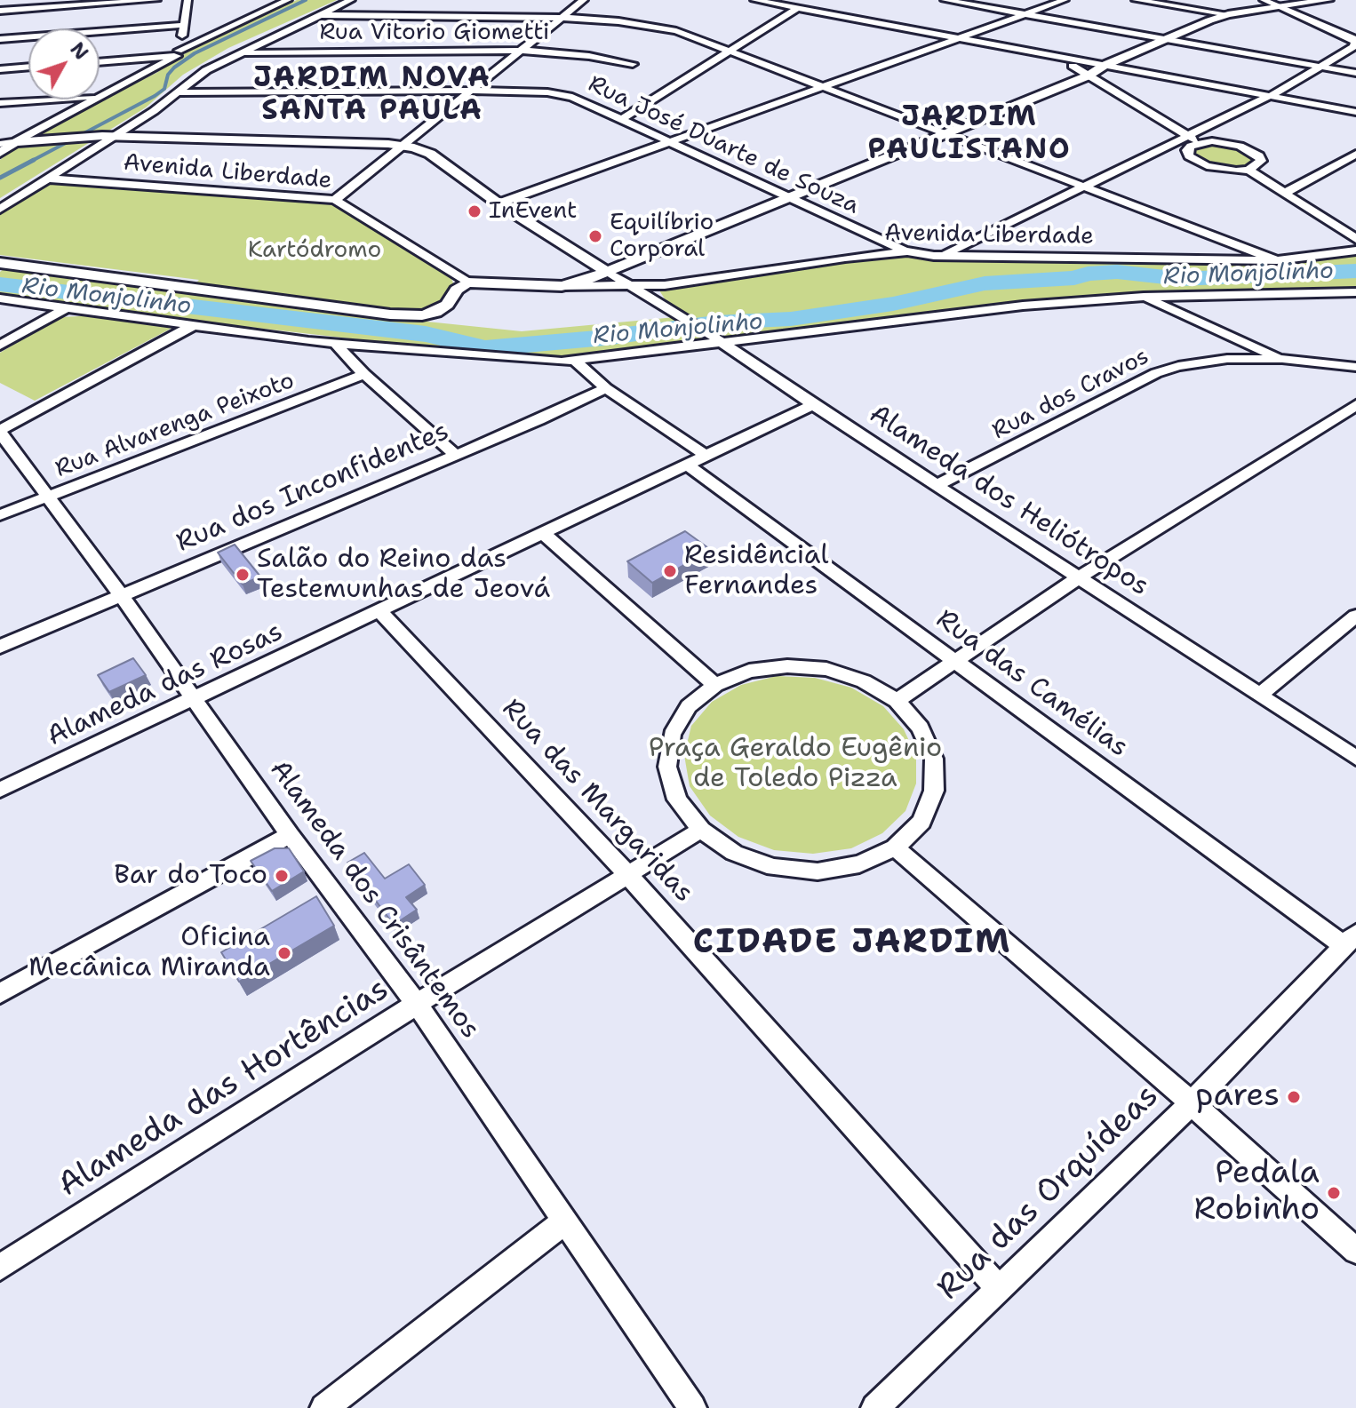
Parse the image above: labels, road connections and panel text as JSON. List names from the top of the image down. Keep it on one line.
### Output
{"streets":{"street":["Rua Vitorio Giometti","Rua José Duarte de Souza","Avenida Liberdade","Rua dos Cravos","Rua Alvarenga Peixoto","Rua dos Inconfidentes","Alameda dos Heliótropos","Rua das Camélias","Alameda das Rosas","Rua das Margaridas","Alameda dos Crisântemos","Alameda das Hortências","Rua das Orquídeas"]},"crossings":[["Rua José Duarte de Souza","Avenida Liberdade"],["Avenida Liberdade","Alameda dos Heliótropos"],["Rua dos Cravos","Alameda dos Heliótropos"],["Rua Alvarenga Peixoto","Alameda dos Crisântemos"],["Rua dos Inconfidentes","Alameda dos Crisântemos"],["Alameda dos Heliótropos","Alameda das Rosas"],["Rua das Camélias","Alameda das Rosas"],["Rua das Camélias","Rua das Orquídeas"],["Alameda das Rosas","Rua das Margaridas"],["Alameda das Rosas","Alameda dos Crisântemos"],["Rua das Margaridas","Alameda das Hortências"],["Rua das Margaridas","Rua das Orquídeas"],["Alameda dos Crisântemos","Alameda das Hortências"]],"districts":["JARDIM NOVA SANTA PAULA","JARDIM PAULISTANO","CIDADE JARDIM"],"water":["Rio Monjolinho"],"parks":["Kartódromo","Praça Geraldo Eugênio de Toledo Pizza"],"places":["InEvent","Equilíbrio Corporal","Residêncial Fernandes","Salão do Reino das Testemunhas de Jeová","Bar do Toco","Oficina Mecânica Miranda","pares","Pedala Robinho"],"north":"top right"}
